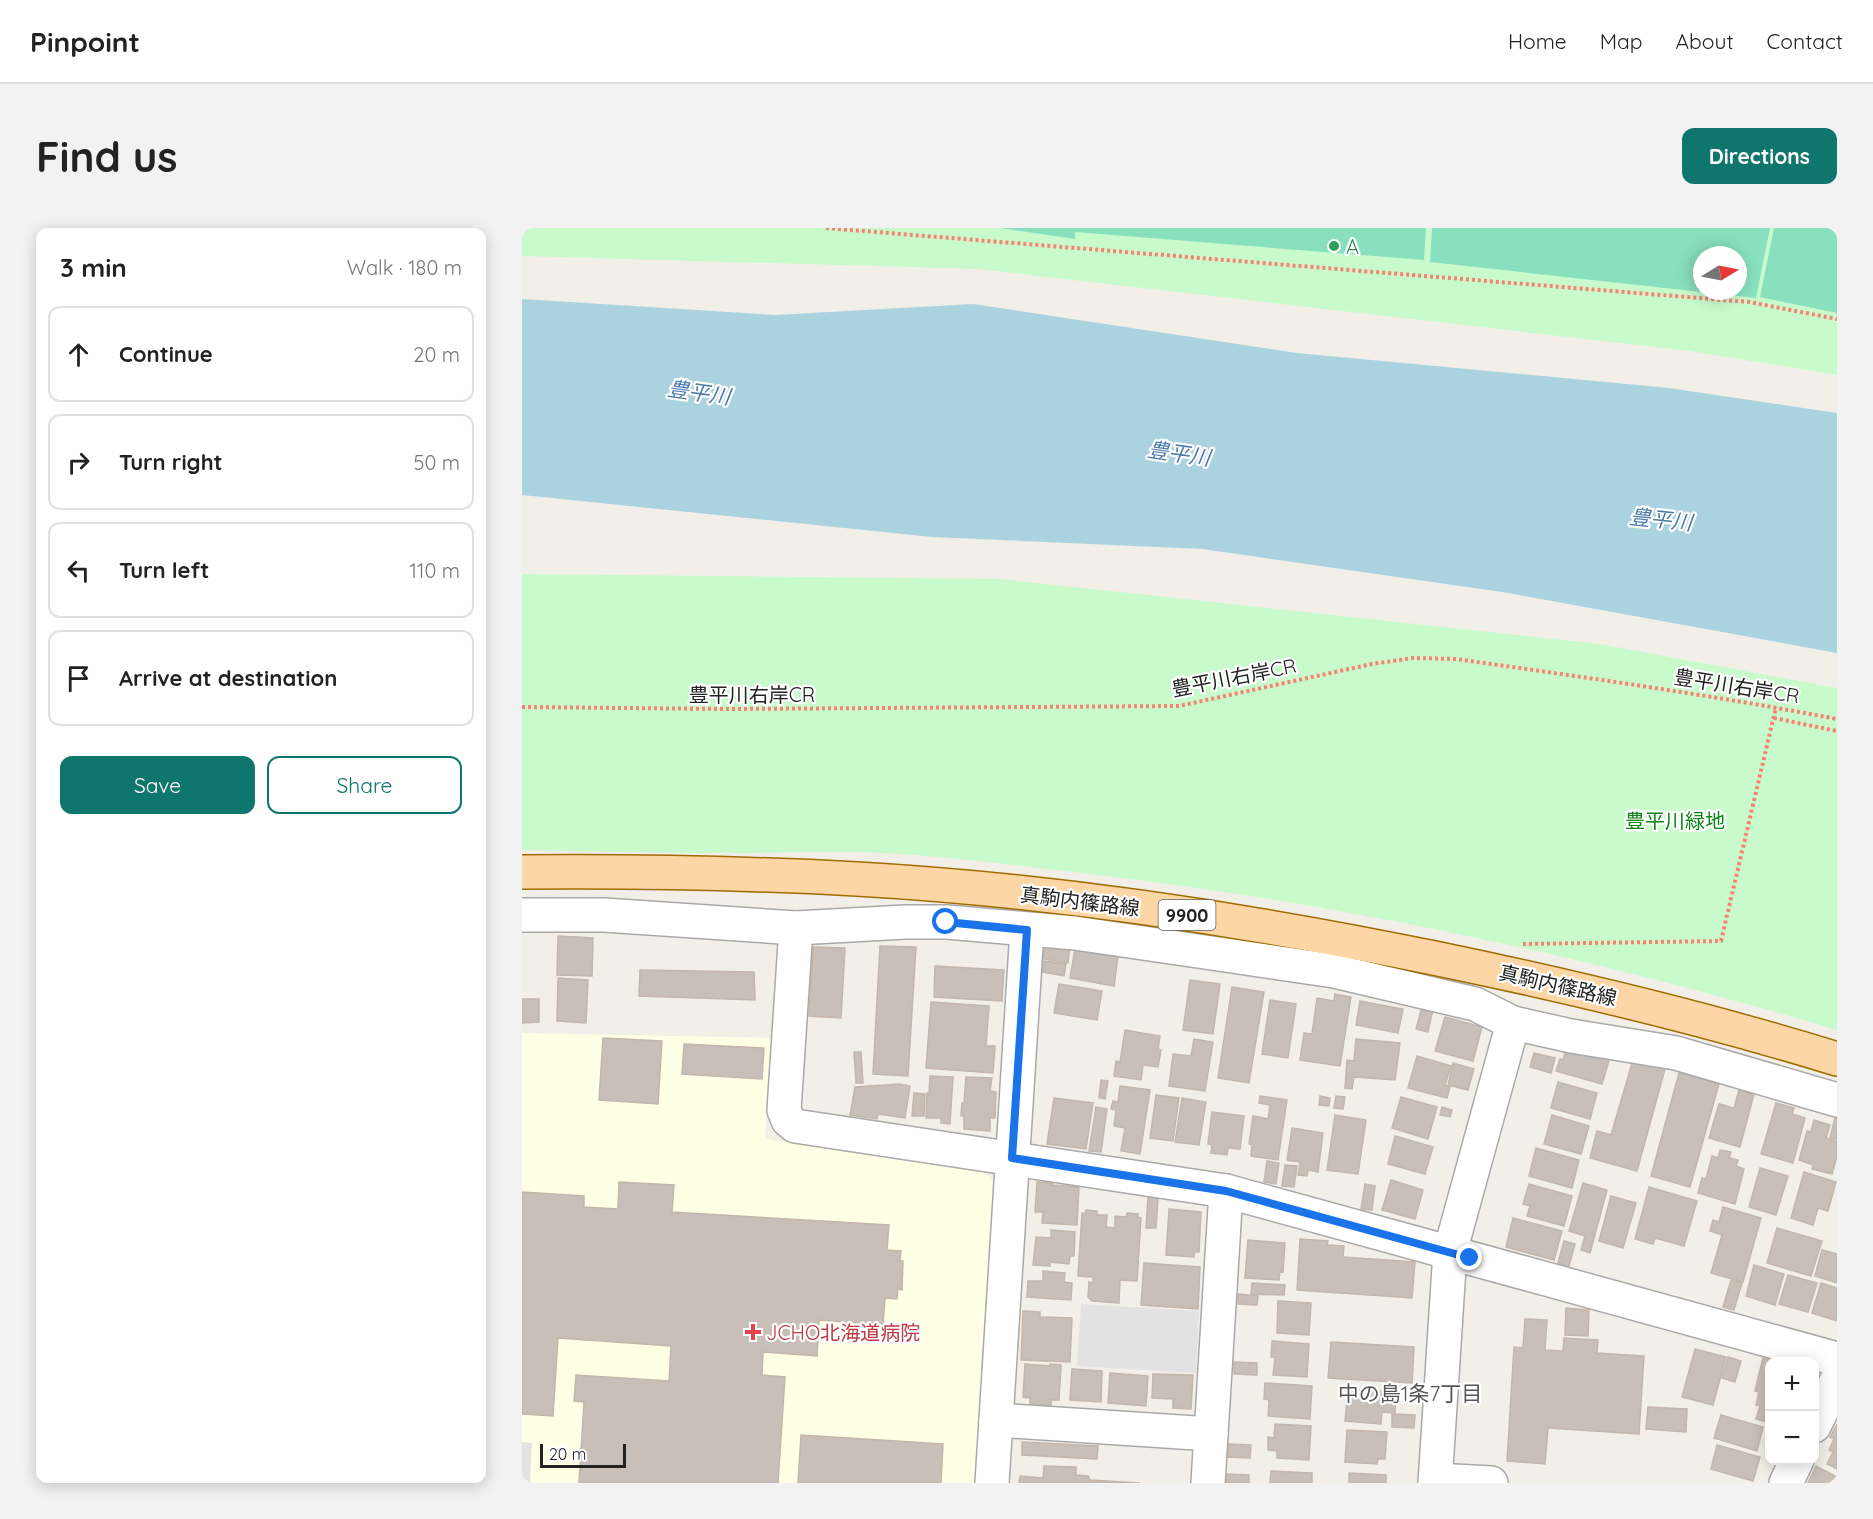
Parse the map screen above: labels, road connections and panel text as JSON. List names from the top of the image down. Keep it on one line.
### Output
{"streets":{"main road":["真駒内篠路線","9900"],"path":["豊平川右岸CR"]},"districts":["中の島1条7丁目"],"water":["豊平川"],"parks":["豊平川緑地"],"places":{"other":["A"],"health":["JCHO北海道病院"]},"scale_bar":"20 m","north":"right","page":{"header":"Pinpoint","nav":["Home","Map","About","Contact"],"buttons":["Directions",["Save","Share"]],"title":"Find us","heading":["3 min","Walk · 180 m"],"list":[["Continue","20 m"],["Turn right","50 m"],["Turn left","110 m"],"Arrive at destination"],"map_buttons":["+","−"],"scale":"20 m"}}
